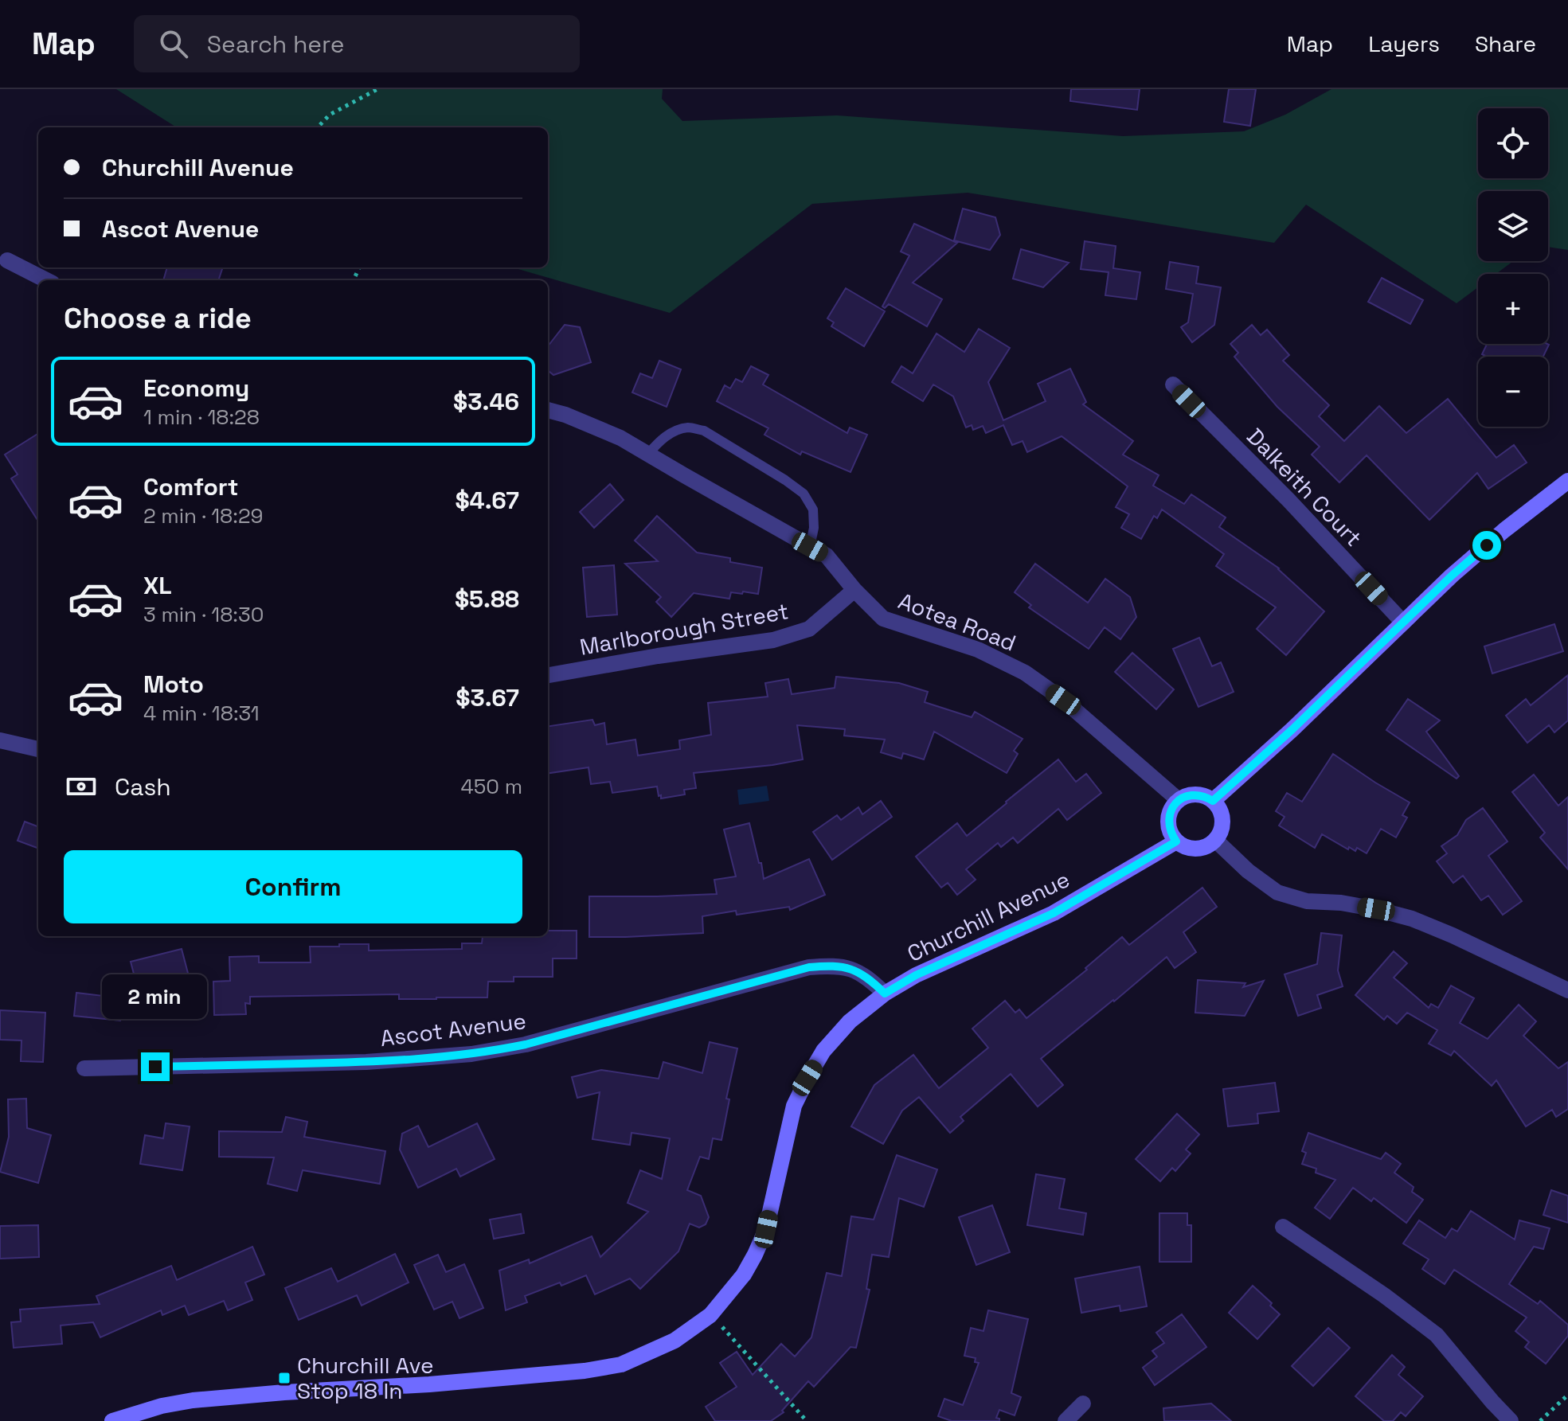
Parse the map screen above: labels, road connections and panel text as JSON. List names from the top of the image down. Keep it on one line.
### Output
{"streets":{"street":["Dalkeith Court","Aotea Road","Marlborough Street","Churchill Avenue","Ascot Avenue"]},"crossings":[["Aotea Road","Marlborough Street"],["Aotea Road","Churchill Avenue"],["Churchill Avenue","Ascot Avenue"]],"places":{"transit":["Churchill Ave Stop 18 In"]},"page":{"header":"Map","search":"Search here","nav":["Map","Layers","Share"],"map_buttons":["+","−"],"banner":["Churchill Avenue","Ascot Avenue"],"heading":"Choose a ride","list":[{"name":"Economy","note":"1 min · 18:28","value":"$3.46"},{"name":"Comfort","note":"2 min · 18:29","value":"$4.67"},{"name":"XL","note":"3 min · 18:30","value":"$5.88"},{"name":"Moto","note":"4 min · 18:31","value":"$3.67"}],"pay":["Cash","450 m"],"buttons":"Confirm","bubble":"2 min"}}
